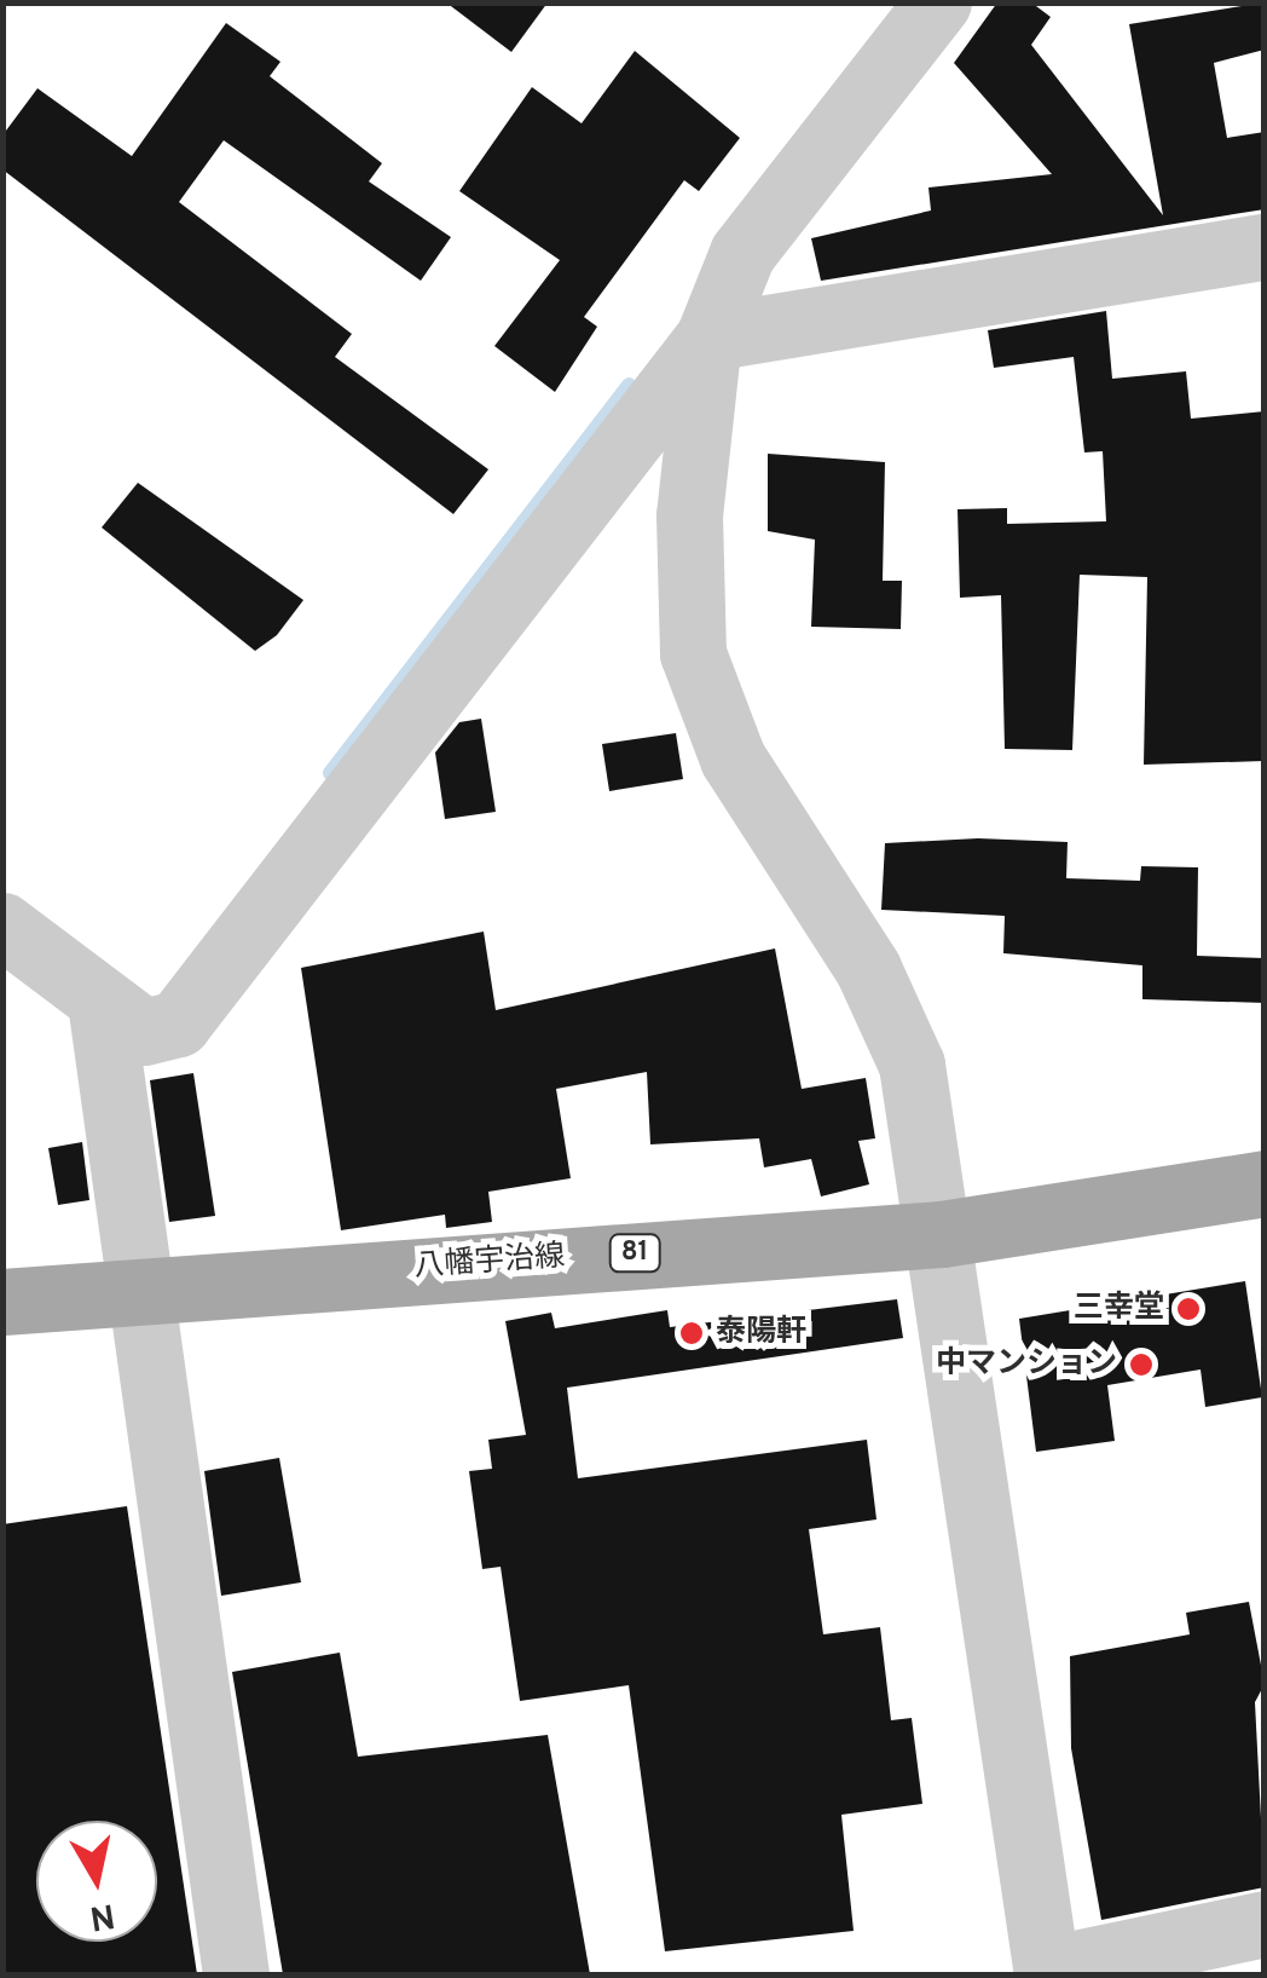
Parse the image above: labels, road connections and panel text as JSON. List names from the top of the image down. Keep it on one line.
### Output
{"streets":{"main road":["81","八幡宇治線"]},"places":["三幸堂","泰陽軒","中マンション"],"north":"bottom"}
